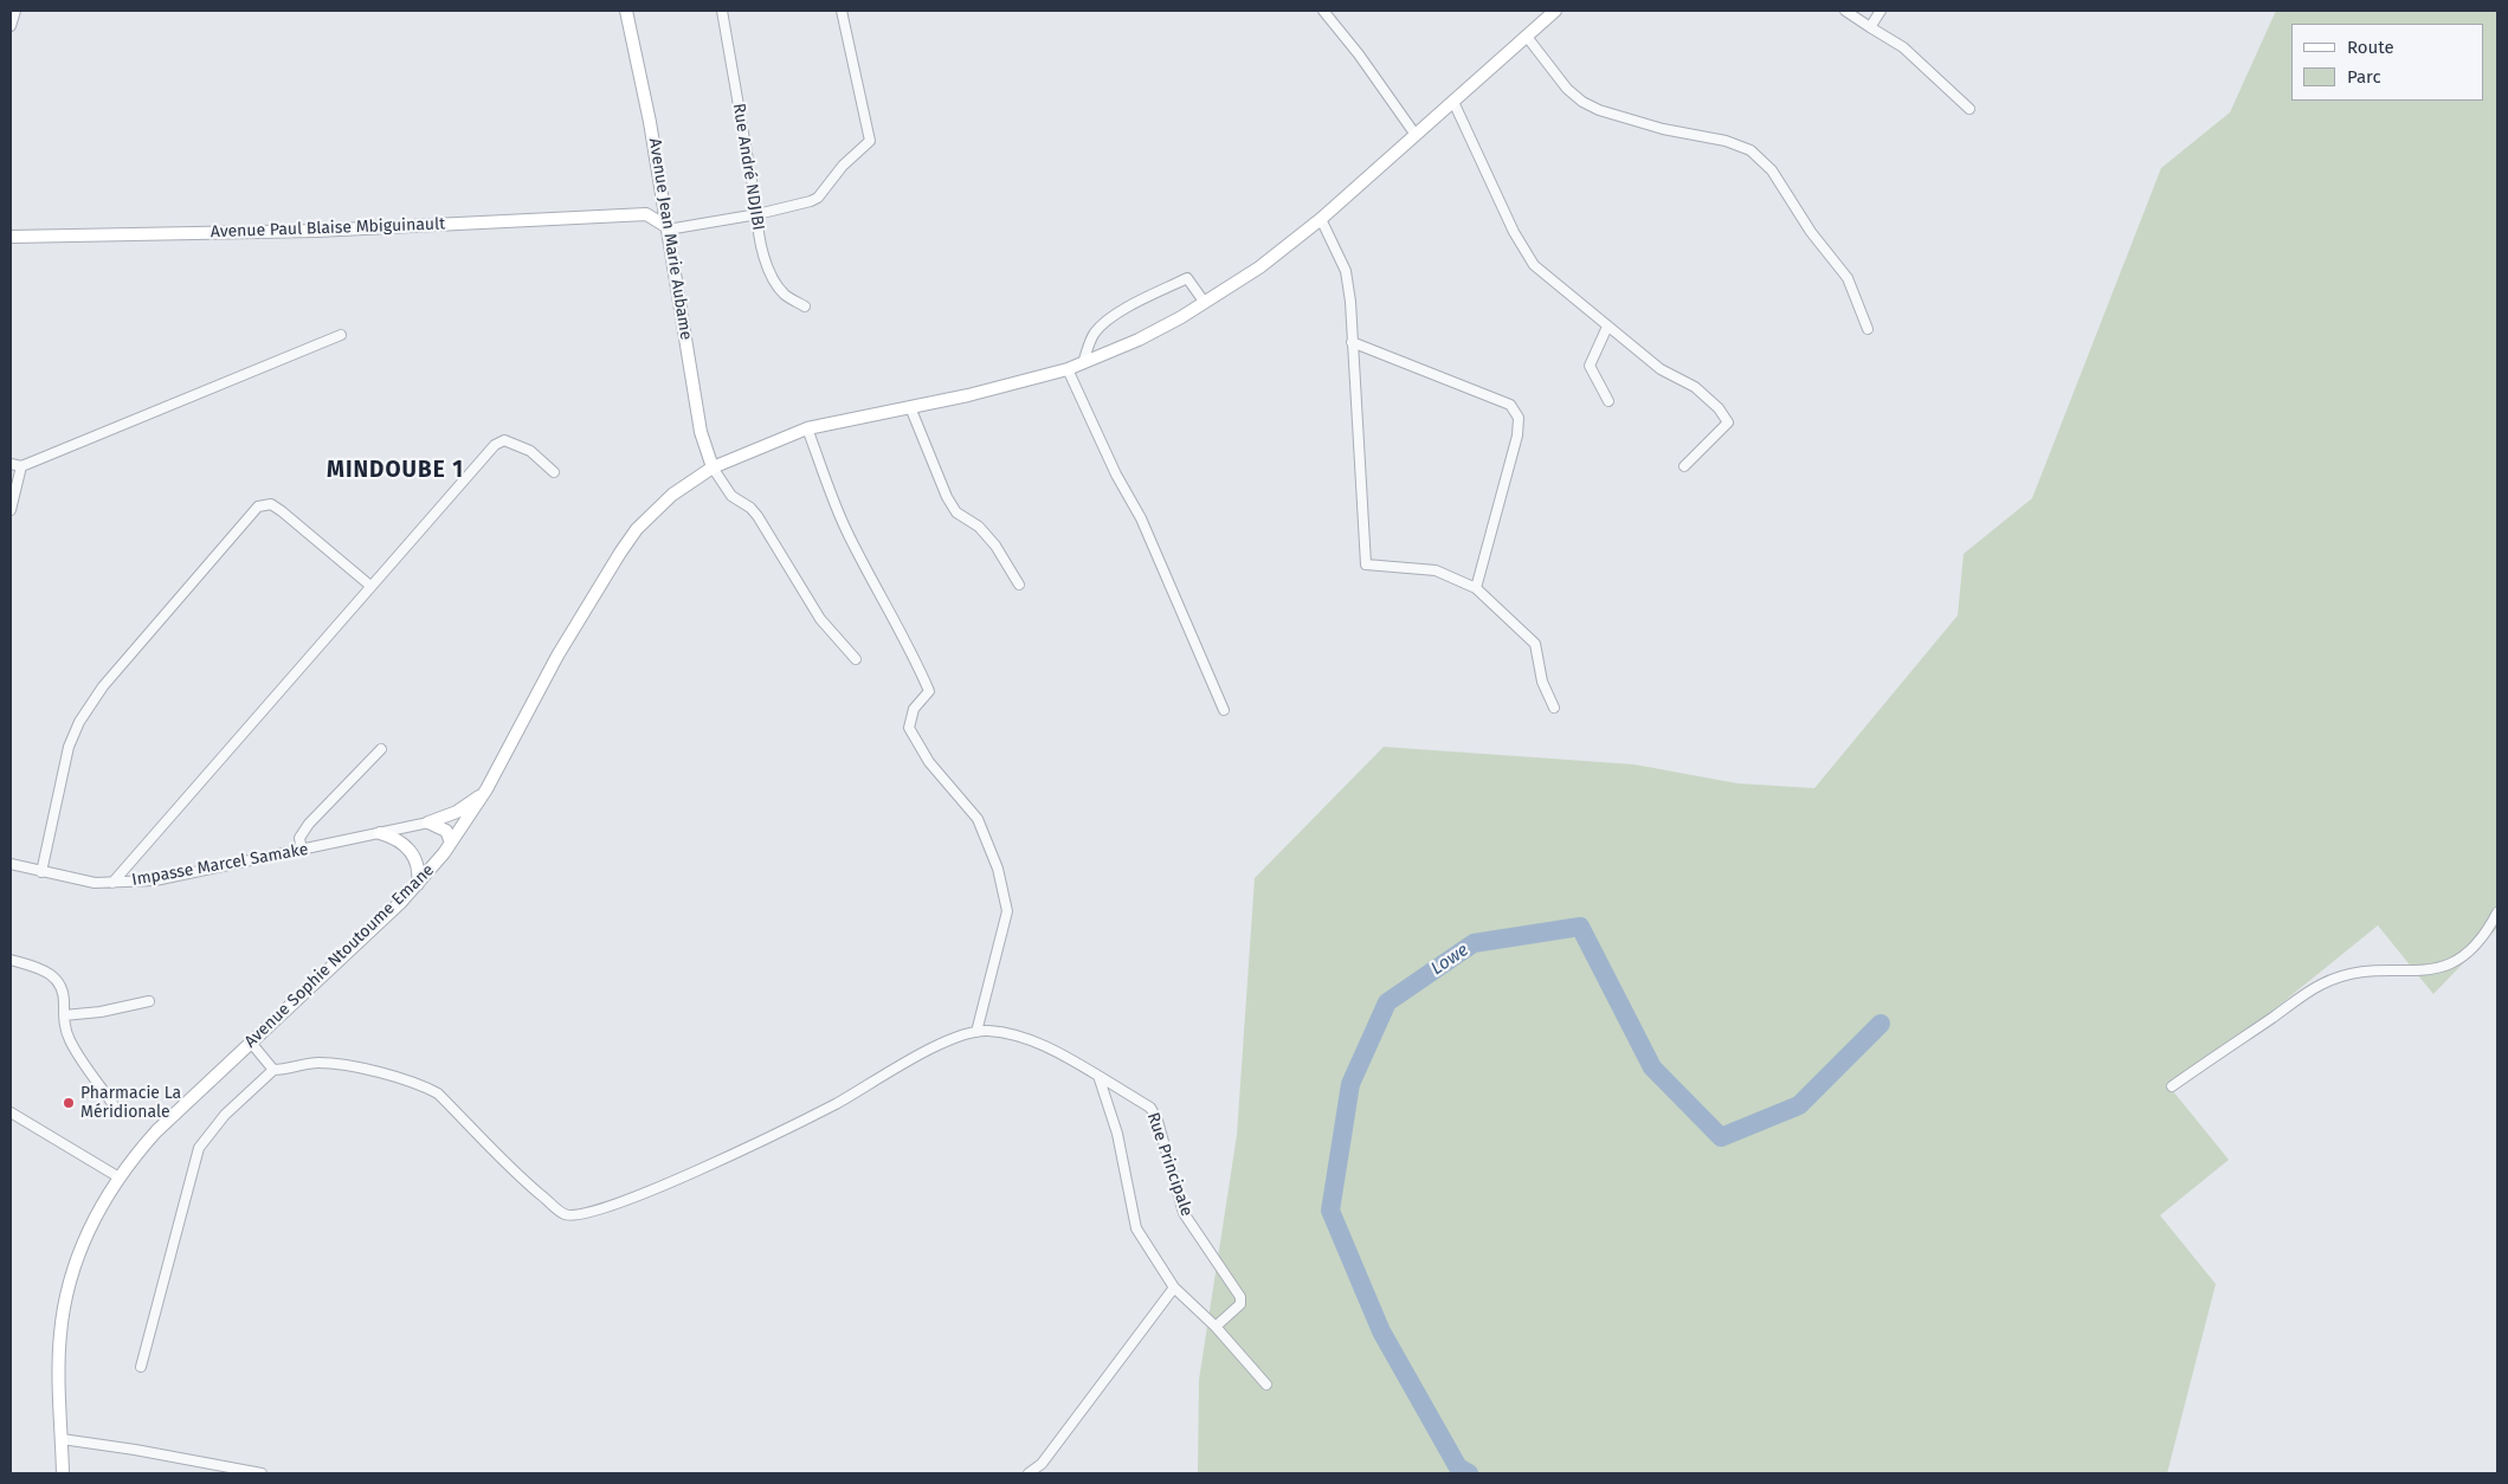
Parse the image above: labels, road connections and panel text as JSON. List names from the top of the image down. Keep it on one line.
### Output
{"streets":{"street":["Rue André NDJIBI","Avenue Paul Blaise Mbiguinault","Avenue Jean Marie Aubame","Impasse Marcel Samake","Avenue Sophie Ntoutoume Emane","Rue Principale"]},"crossings":[["Avenue Jean Marie Aubame","Avenue Sophie Ntoutoume Emane"]],"districts":["MINDOUBE 1"],"water":["Lowe"],"places":["Pharmacie La Méridionale"],"legend":["Route","Parc"]}
